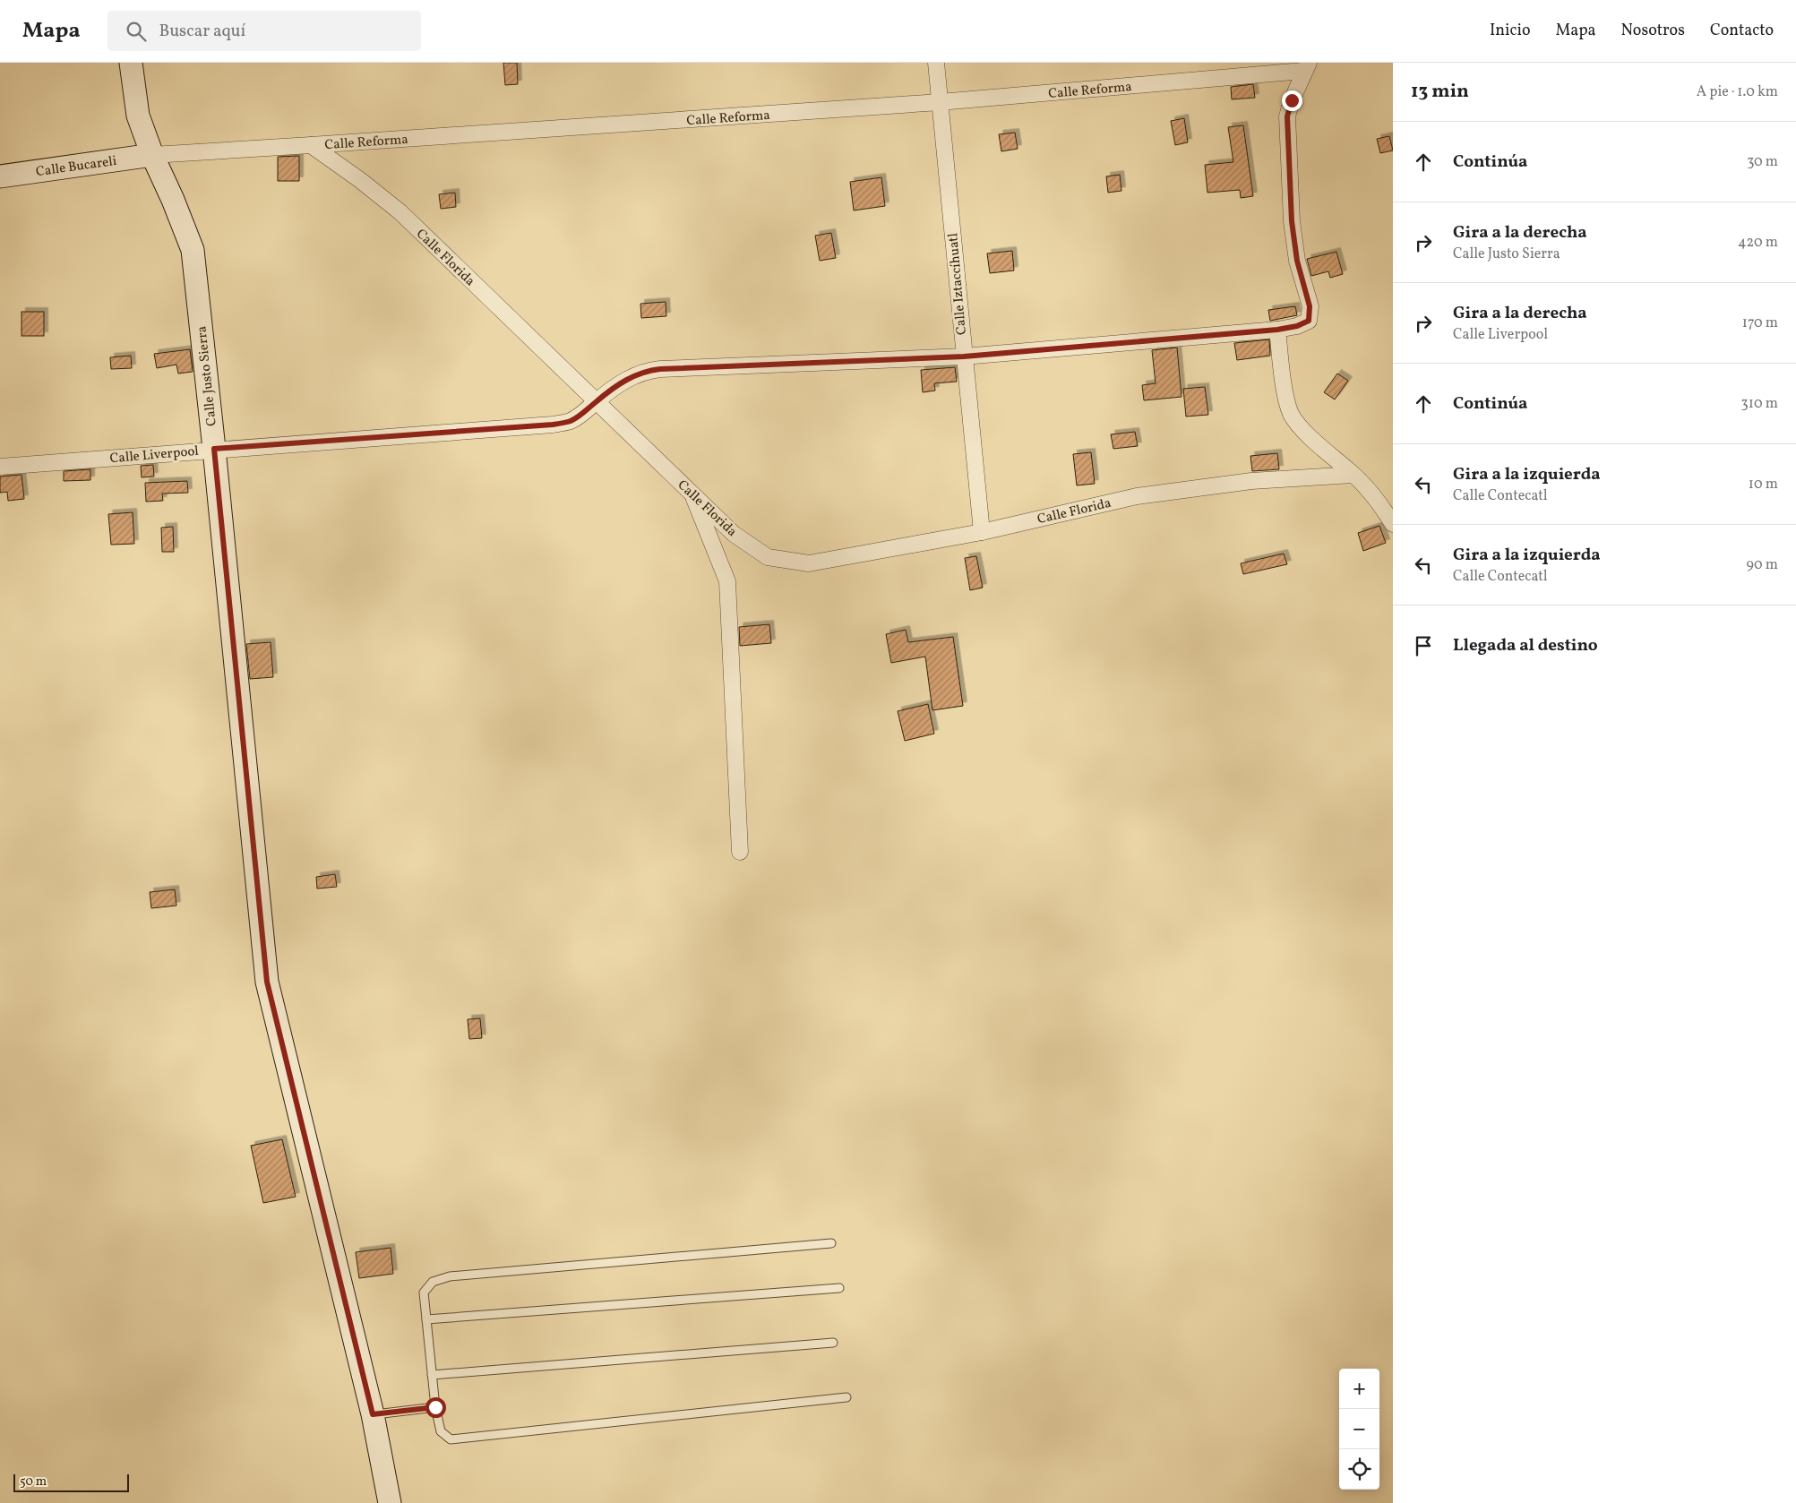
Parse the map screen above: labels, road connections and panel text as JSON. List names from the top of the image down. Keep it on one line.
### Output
{"streets":{"street":["Calle Reforma","Calle Bucareli","Calle Florida","Calle Iztaccíhuatl","Calle Justo Sierra","Calle Liverpool"]},"crossings":[["Calle Reforma","Calle Bucareli"],["Calle Reforma","Calle Florida"],["Calle Reforma","Calle Iztaccíhuatl"],["Calle Reforma","Calle Justo Sierra"],["Calle Reforma","Calle Liverpool"],["Calle Bucareli","Calle Justo Sierra"],["Calle Florida","Calle Iztaccíhuatl"],["Calle Florida","Calle Liverpool"],["Calle Iztaccíhuatl","Calle Liverpool"],["Calle Justo Sierra","Calle Liverpool"]],"scale_bar":"50 m","page":{"header":"Mapa","search":"Buscar aquí","nav":["Inicio","Mapa","Nosotros","Contacto"],"heading":["13 min","A pie · 1.0 km"],"list":[["Continúa","30 m"],["Gira a la derecha","Calle Justo Sierra","420 m"],["Gira a la derecha","Calle Liverpool","170 m"],["Continúa","310 m"],["Gira a la izquierda","Calle Contecatl","10 m"],["Gira a la izquierda","Calle Contecatl","90 m"],"Llegada al destino"],"map_buttons":["+","−"],"scale":"50 m"}}
